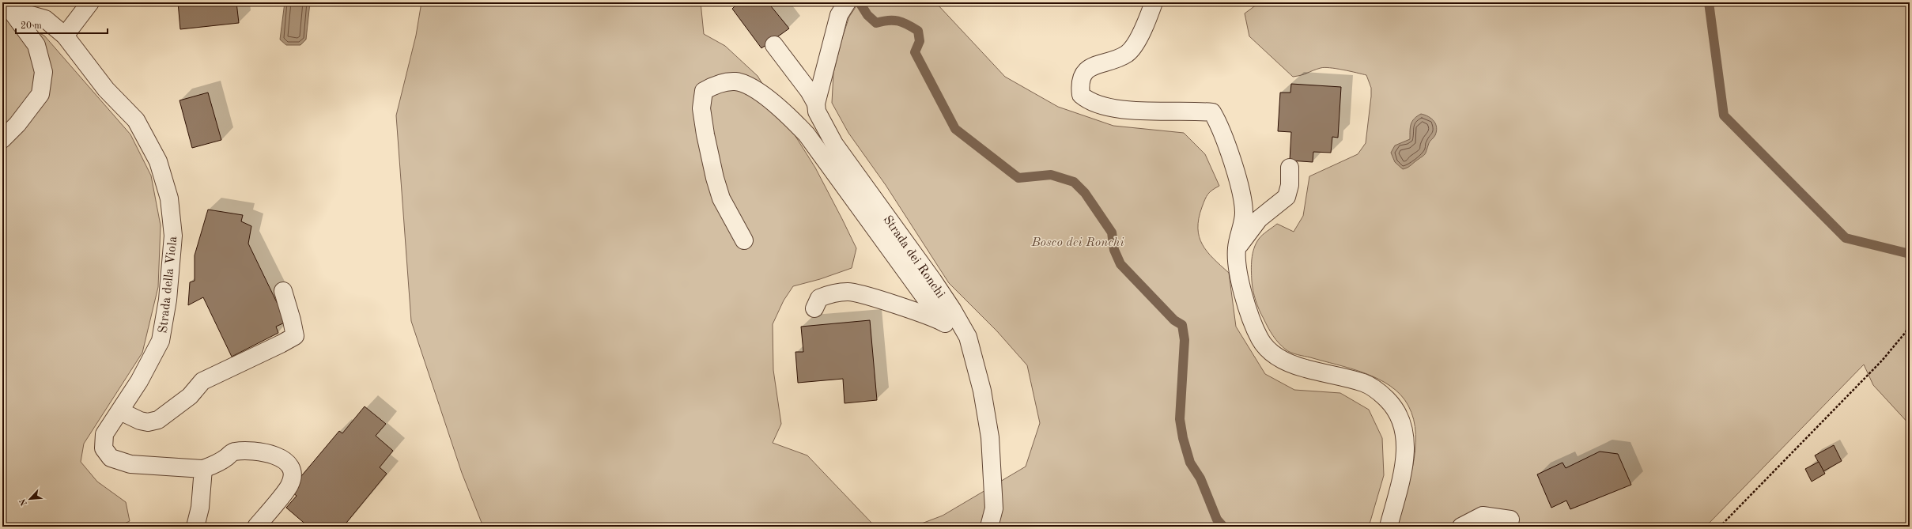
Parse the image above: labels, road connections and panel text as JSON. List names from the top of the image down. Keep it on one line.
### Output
{"streets":{"street":["Strada dei Ronchi","Strada della Viola"]},"parks":["Bosco dei Ronchi"],"scale_bar":"20 m","north":"bottom left"}
